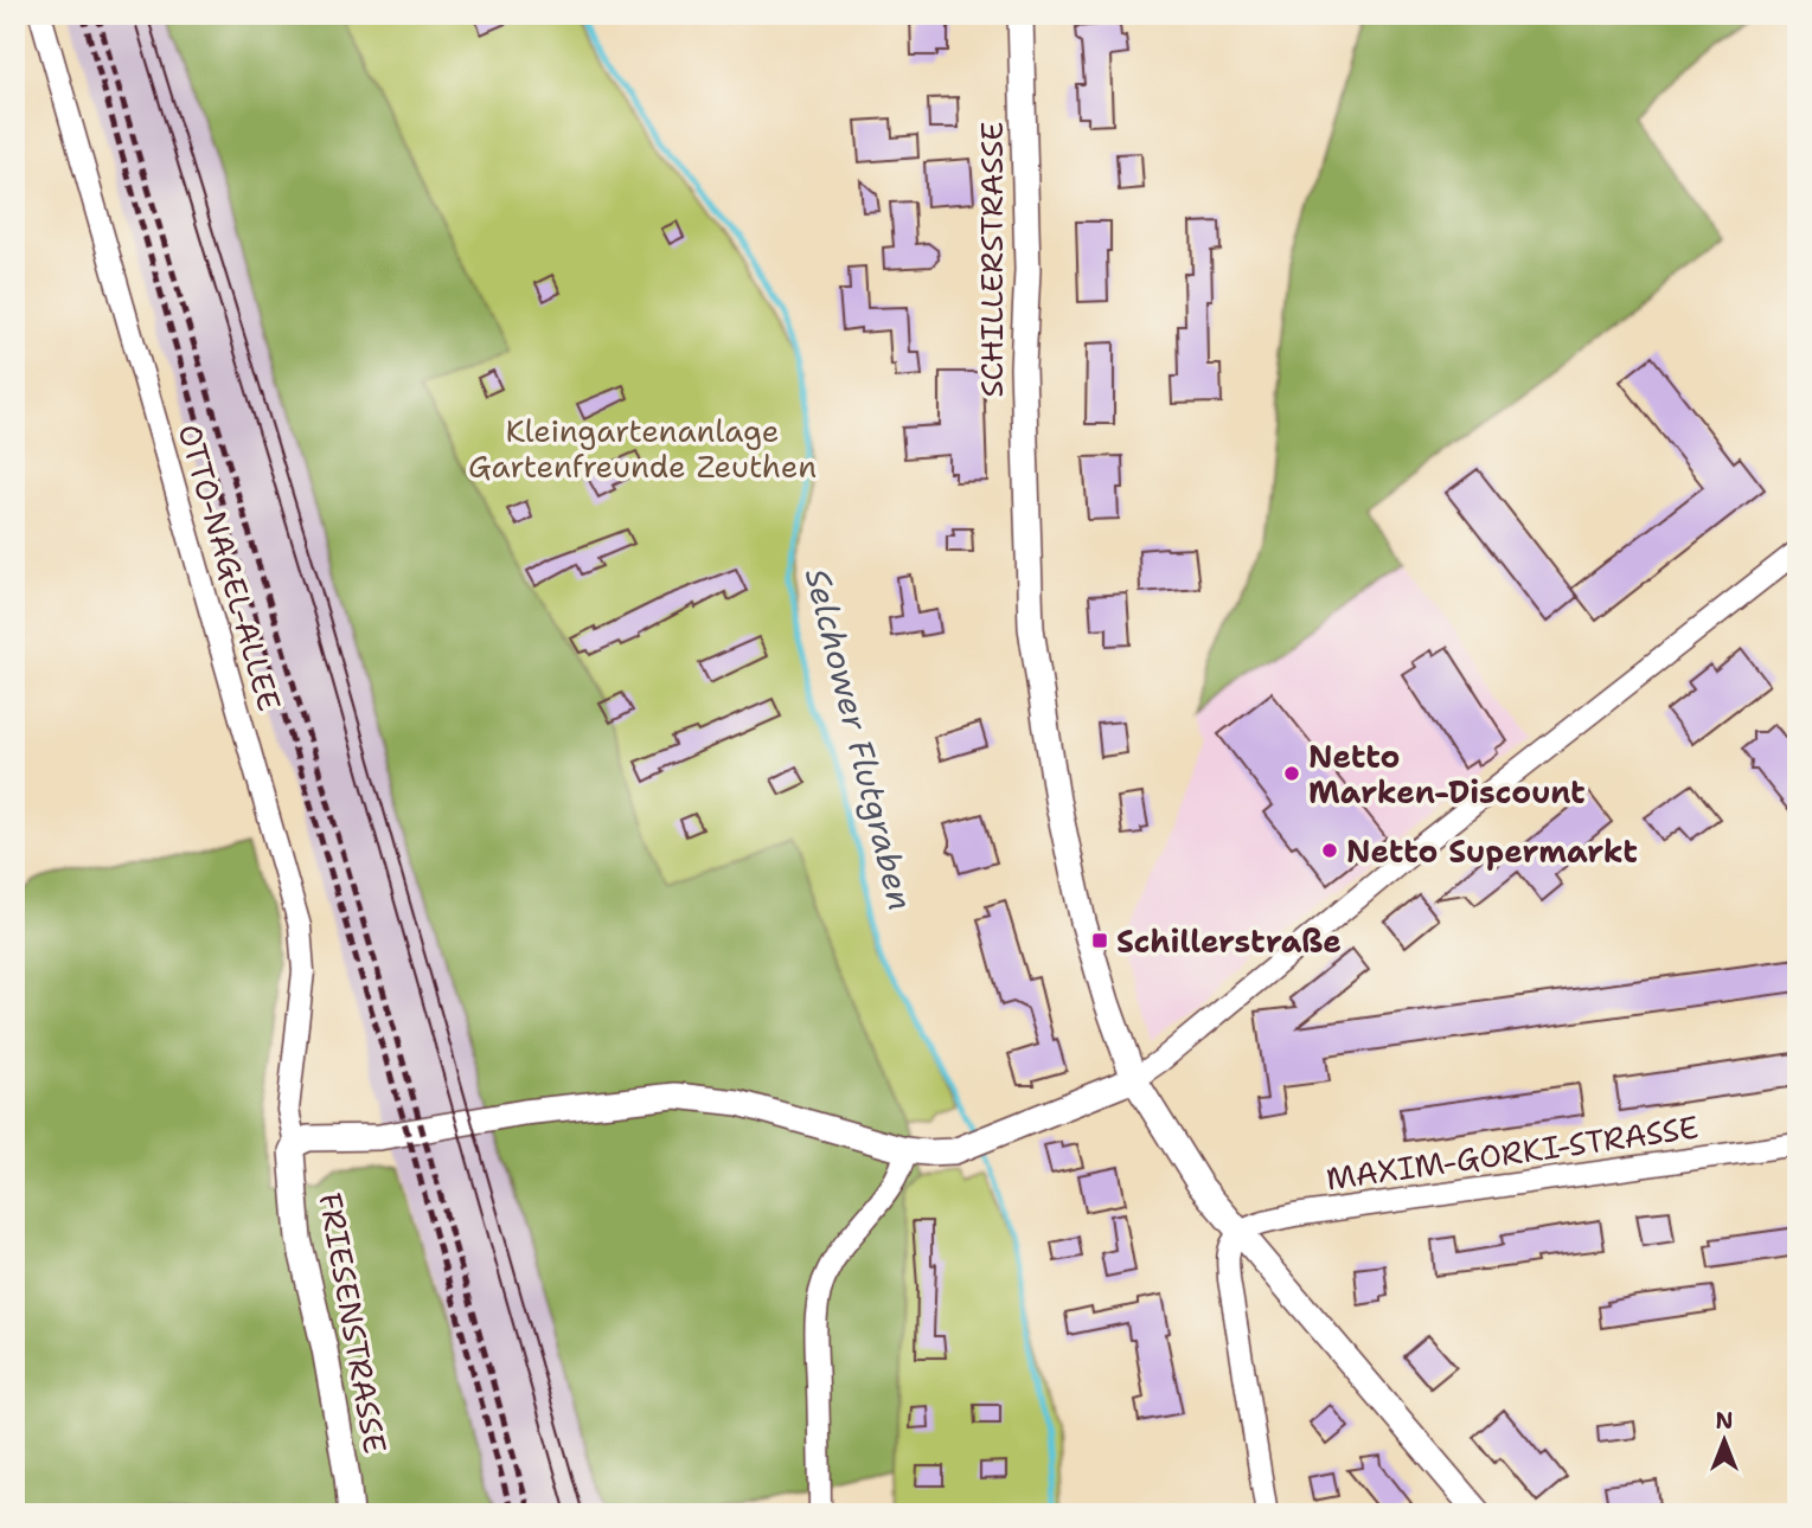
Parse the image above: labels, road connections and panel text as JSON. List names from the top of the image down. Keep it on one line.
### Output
{"streets":{"street":["SCHILLERSTRASSE","OTTO-NAGEL-ALLEE","MAXIM-GORKI-STRASSE","FRIESENSTRASSE"]},"crossings":[["SCHILLERSTRASSE","MAXIM-GORKI-STRASSE"],["OTTO-NAGEL-ALLEE","FRIESENSTRASSE"]],"water":["Selchower Flutgraben"],"parks":["Kleingartenanlage Gartenfreunde Zeuthen"],"places":{"other":["Netto Marken-Discount","Netto Supermarkt"],"transit":["Schillerstraße"]},"north":"top"}
